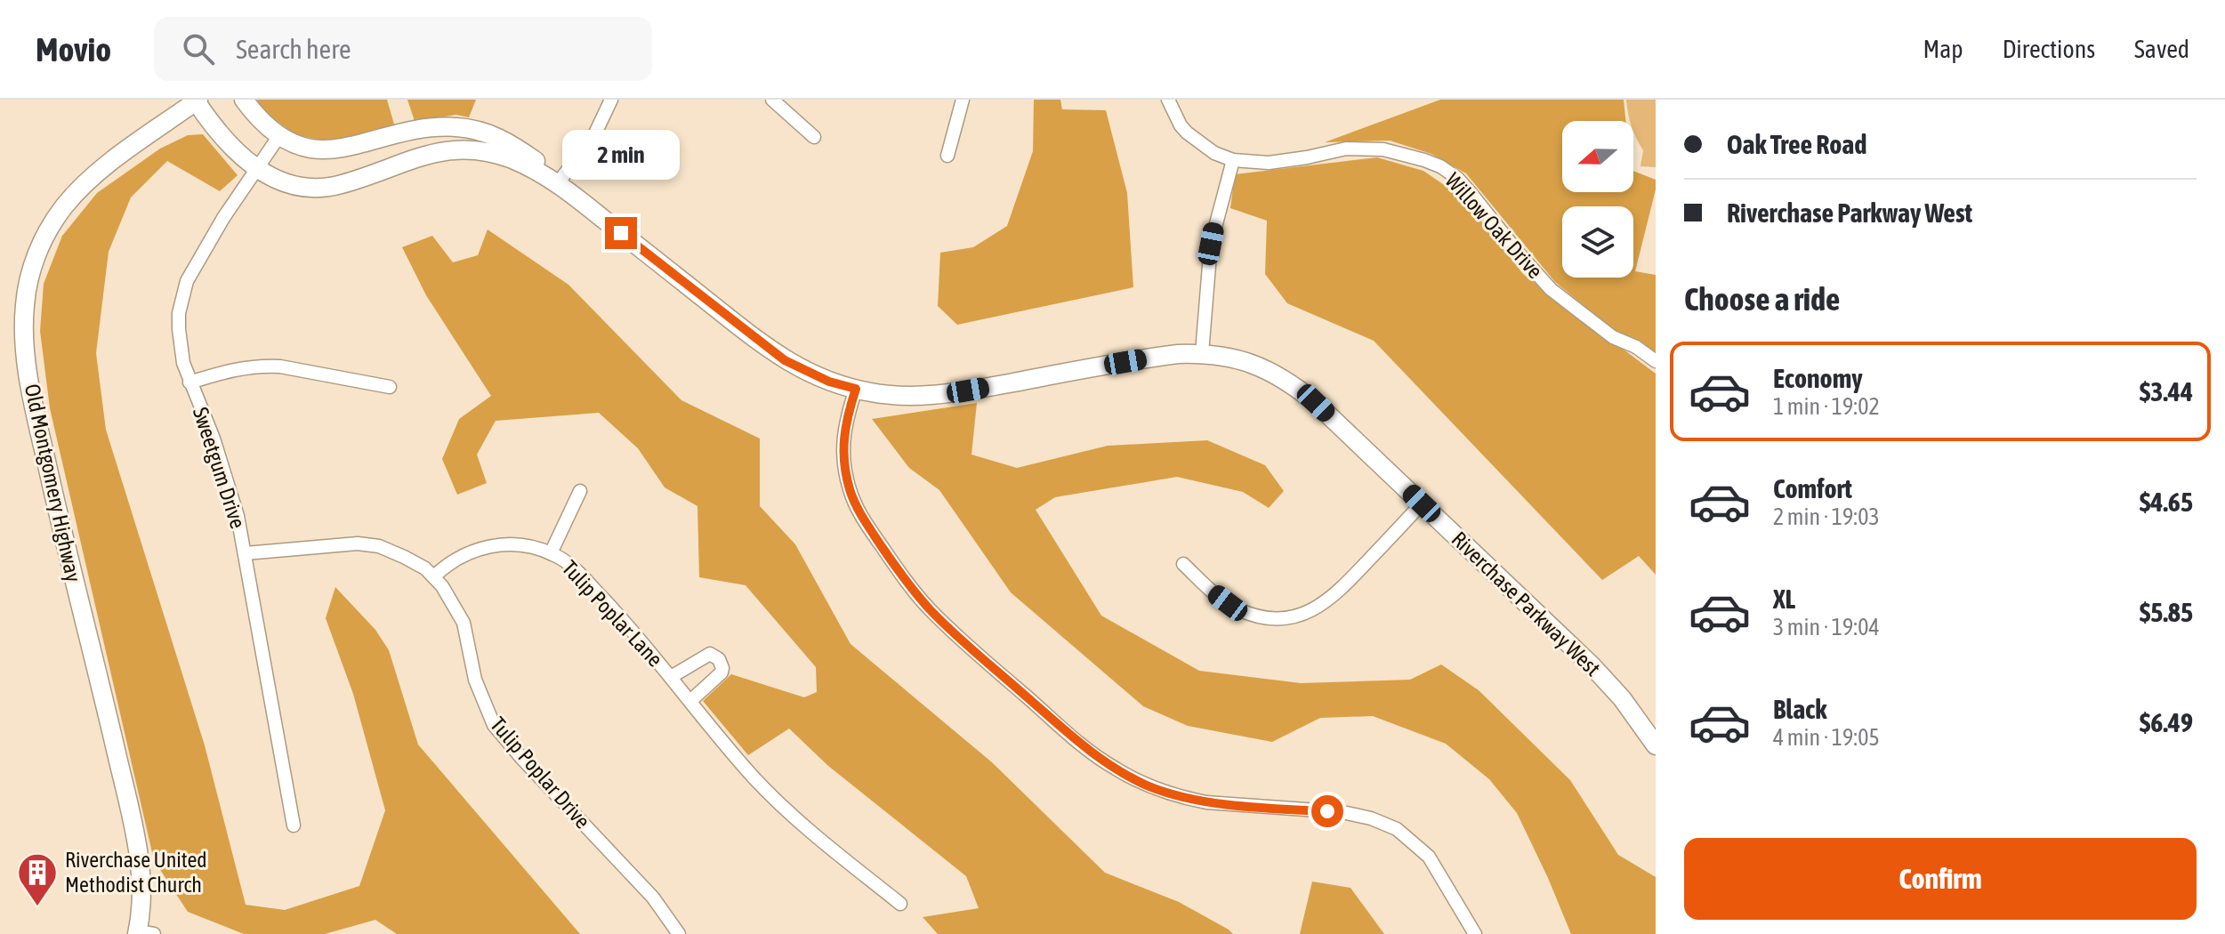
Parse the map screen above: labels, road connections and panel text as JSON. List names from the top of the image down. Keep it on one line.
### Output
{"streets":{"street":["Willow Oak Drive","Sweetgum Drive","Old Montgomery Highway","Riverchase Parkway West","Tulip Poplar Lane","Tulip Poplar Drive"]},"crossings":[["Sweetgum Drive","Riverchase Parkway West"],["Sweetgum Drive","Tulip Poplar Drive"],["Old Montgomery Highway","Riverchase Parkway West"],["Tulip Poplar Lane","Tulip Poplar Drive"]],"places":{"building":["Riverchase United Methodist Church"]},"north":"left","page":{"header":"Movio","search":"Search here","nav":["Map","Directions","Saved"],"banner":["Oak Tree Road","Riverchase Parkway West"],"bubble":"2 min","heading":"Choose a ride","list":[{"name":"Economy","note":"1 min · 19:02","value":"$3.44"},{"name":"Comfort","note":"2 min · 19:03","value":"$4.65"},{"name":"XL","note":"3 min · 19:04","value":"$5.85"},{"name":"Black","note":"4 min · 19:05","value":"$6.49"}],"buttons":"Confirm"}}
